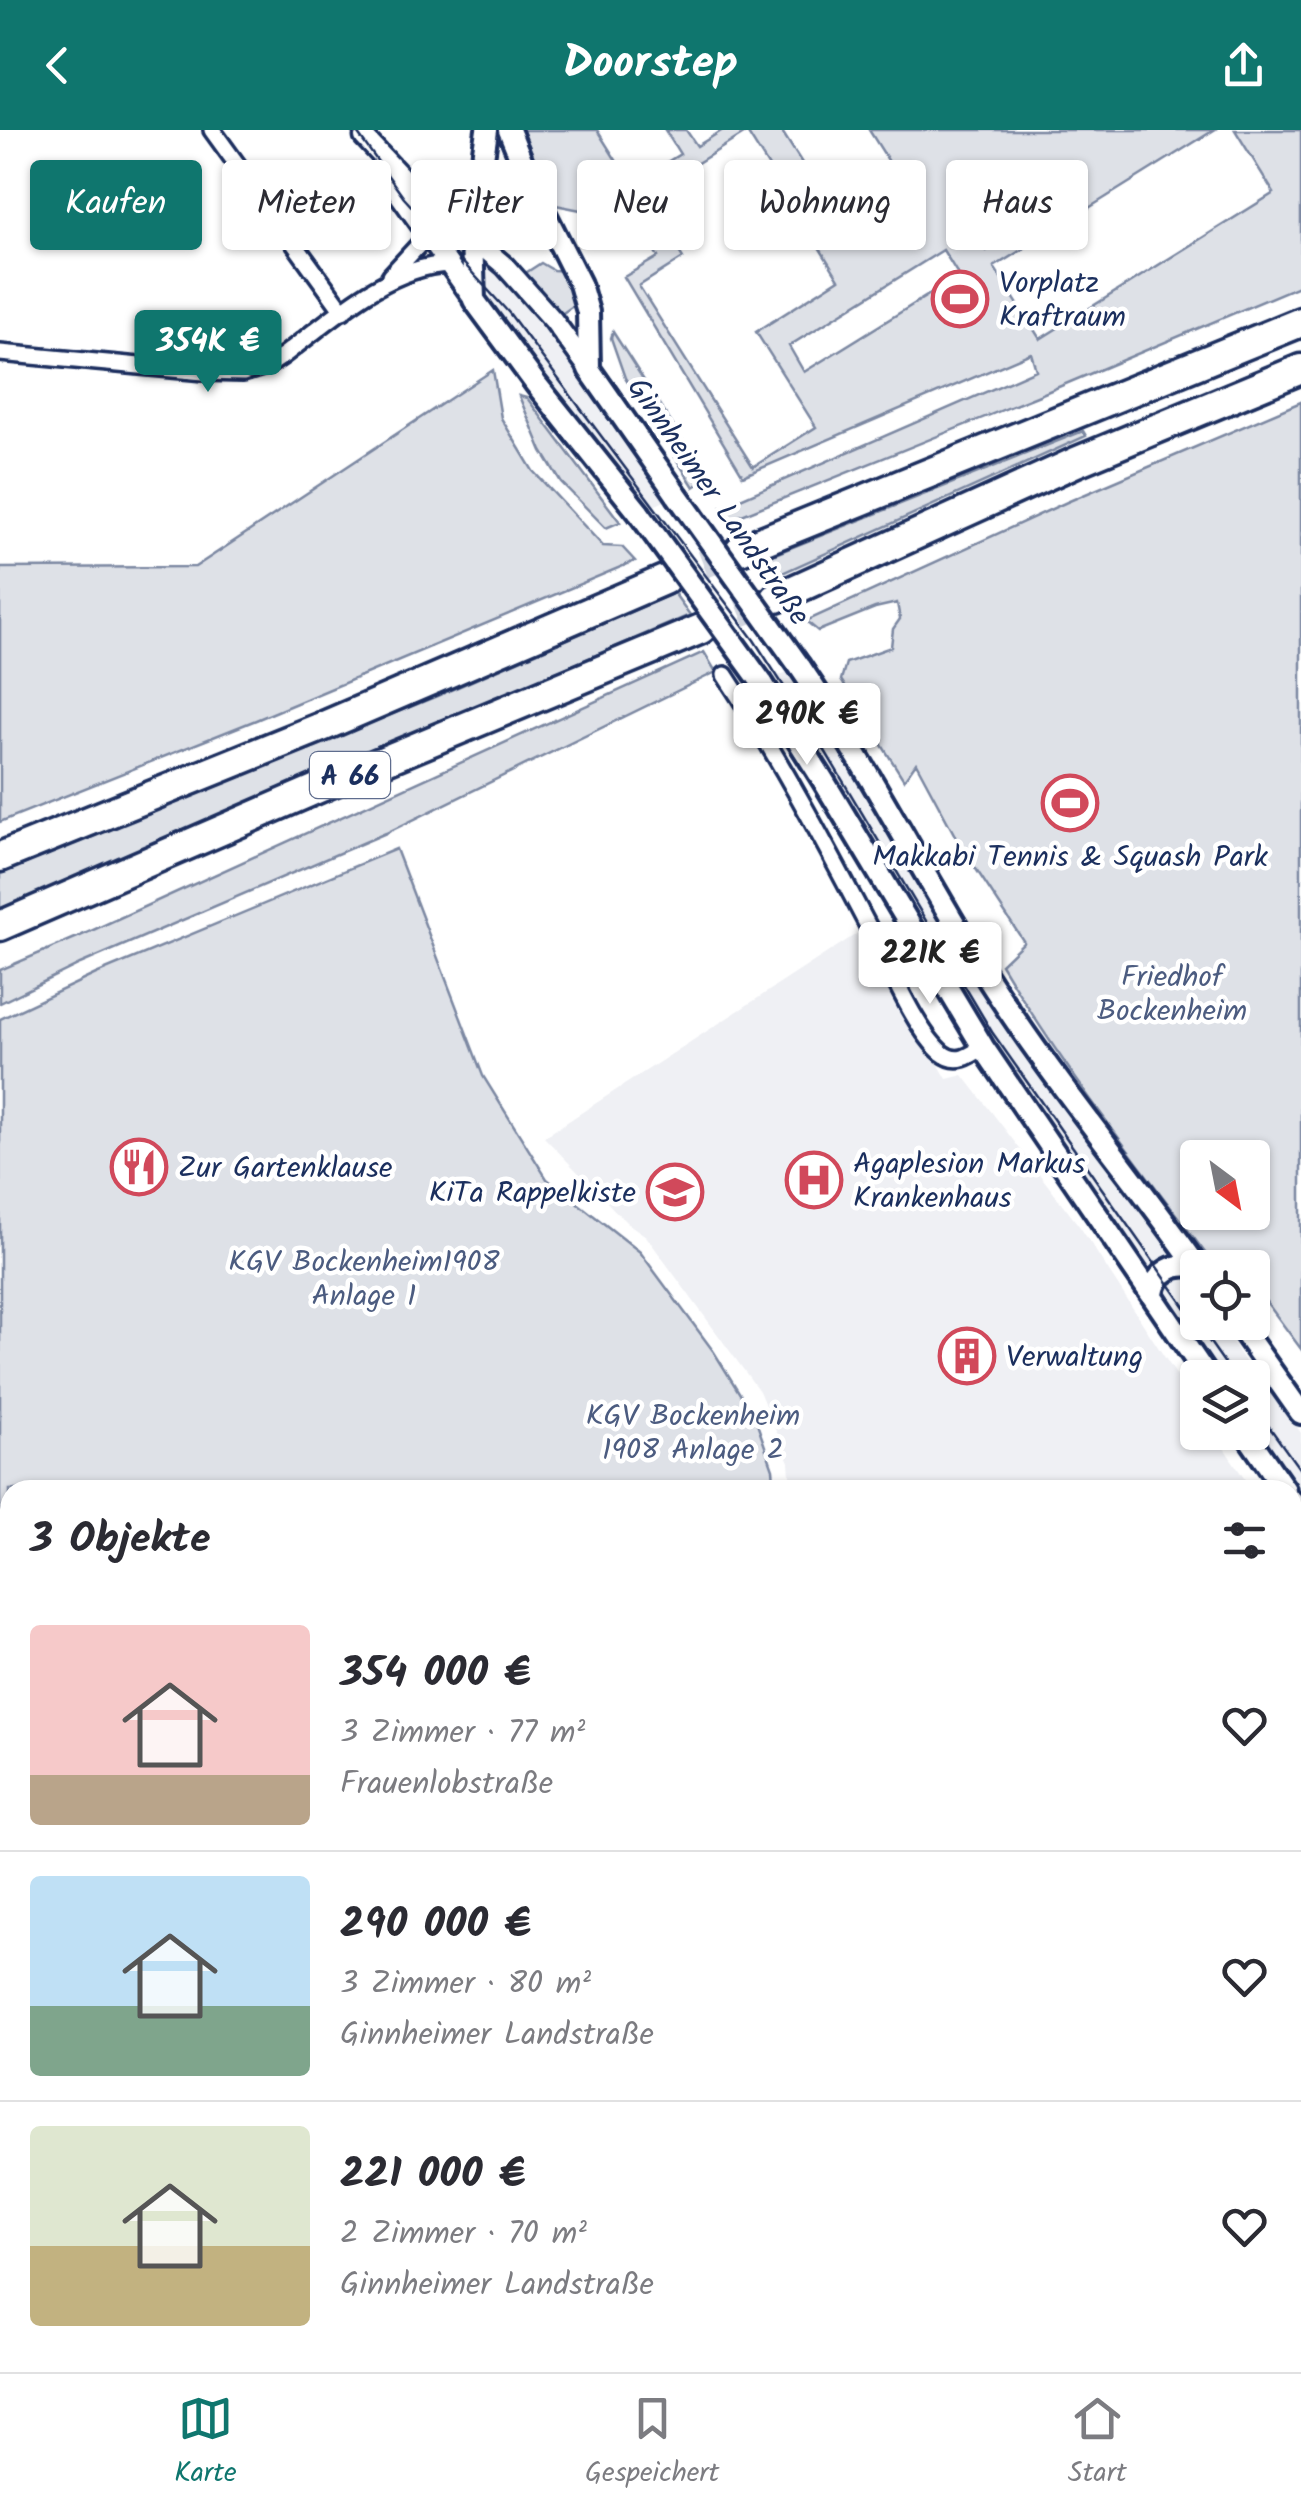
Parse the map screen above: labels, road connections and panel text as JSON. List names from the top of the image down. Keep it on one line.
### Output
{"streets":{"highway":["A 66"],"main road":["Ginnheimer Landstraße"]},"parks":["Friedhof Bockenheim","KGV Bockenheim1908 Anlage 1","KGV Bockenheim 1908 Anlage 2"],"places":{"sports":["Vorplatz Kraftraum","Makkabi Tennis & Squash Park"],"restaurant":["Zur Gartenklause"],"hospital":["Agaplesion Markus Krankenhaus"],"school or university":["KiTa Rappelkiste"],"building":["Verwaltung"]},"north":"bottom right","page":{"header":"Doorstep","chip":["Kaufen","Mieten","Filter","Neu","Wohnung","Haus"],"price":["354K €","290K €","221K €"],"heading":"3 Objekte","list":[{"name":"354 000 €","note":"3 Zimmer · 77 m² · Frauenlobstraße"},{"name":"290 000 €","note":"3 Zimmer · 80 m² · Ginnheimer Landstraße"},{"name":"221 000 €","note":"2 Zimmer · 70 m² · Ginnheimer Landstraße"}],"tabs":["Karte","Gespeichert","Start"]}}
